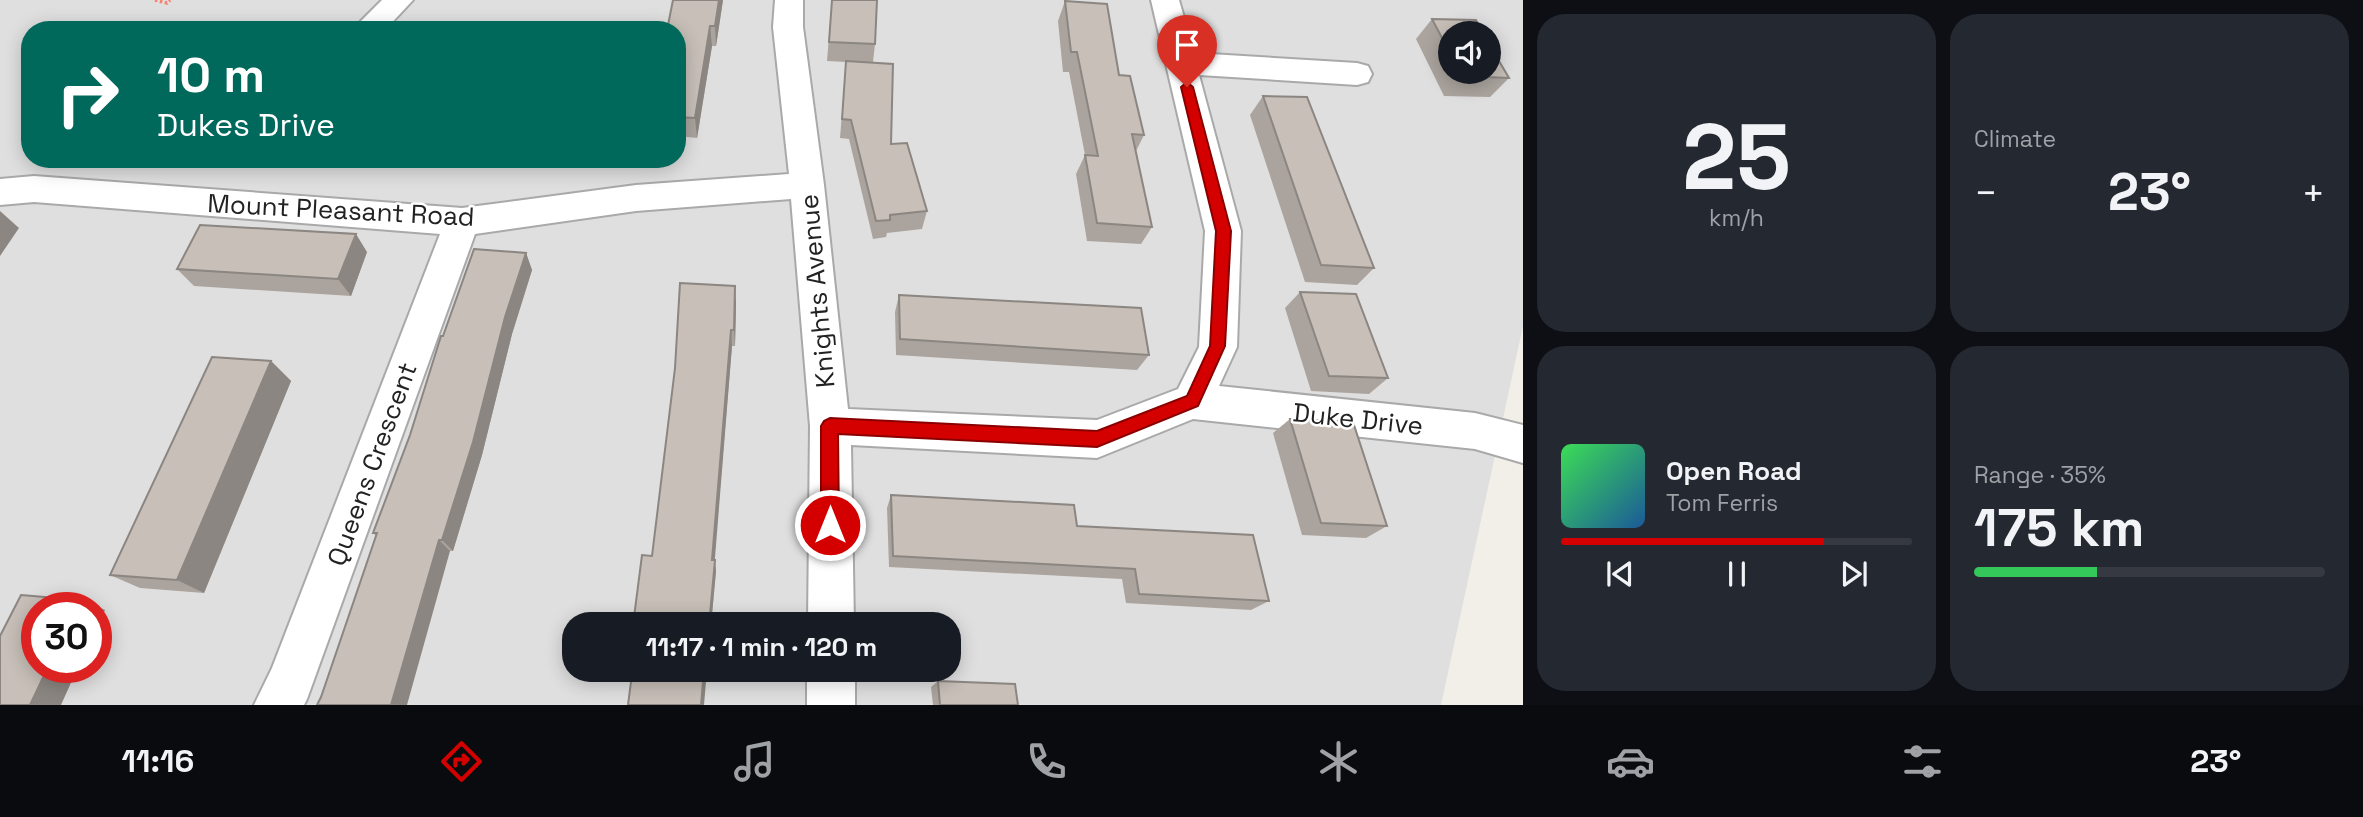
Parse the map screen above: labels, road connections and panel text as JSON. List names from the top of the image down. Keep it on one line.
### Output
{"streets":{"street":["Mount Pleasant Road","Knights Avenue","Duke Drive","Queens Crescent"]},"crossings":[["Mount Pleasant Road","Knights Avenue"],["Mount Pleasant Road","Queens Crescent"]],"page":{"tile":[["25","km/h"],"Climate",["Range · 35%","175 km"]],"turn":["10 m","Dukes Drive"],"heat":["−","23°","+"],"song":["Open Road","Tom Ferris"],"limit":"30","trip":"11:17 · 1 min · 120 m","tabs":["11:16","23°"]}}
